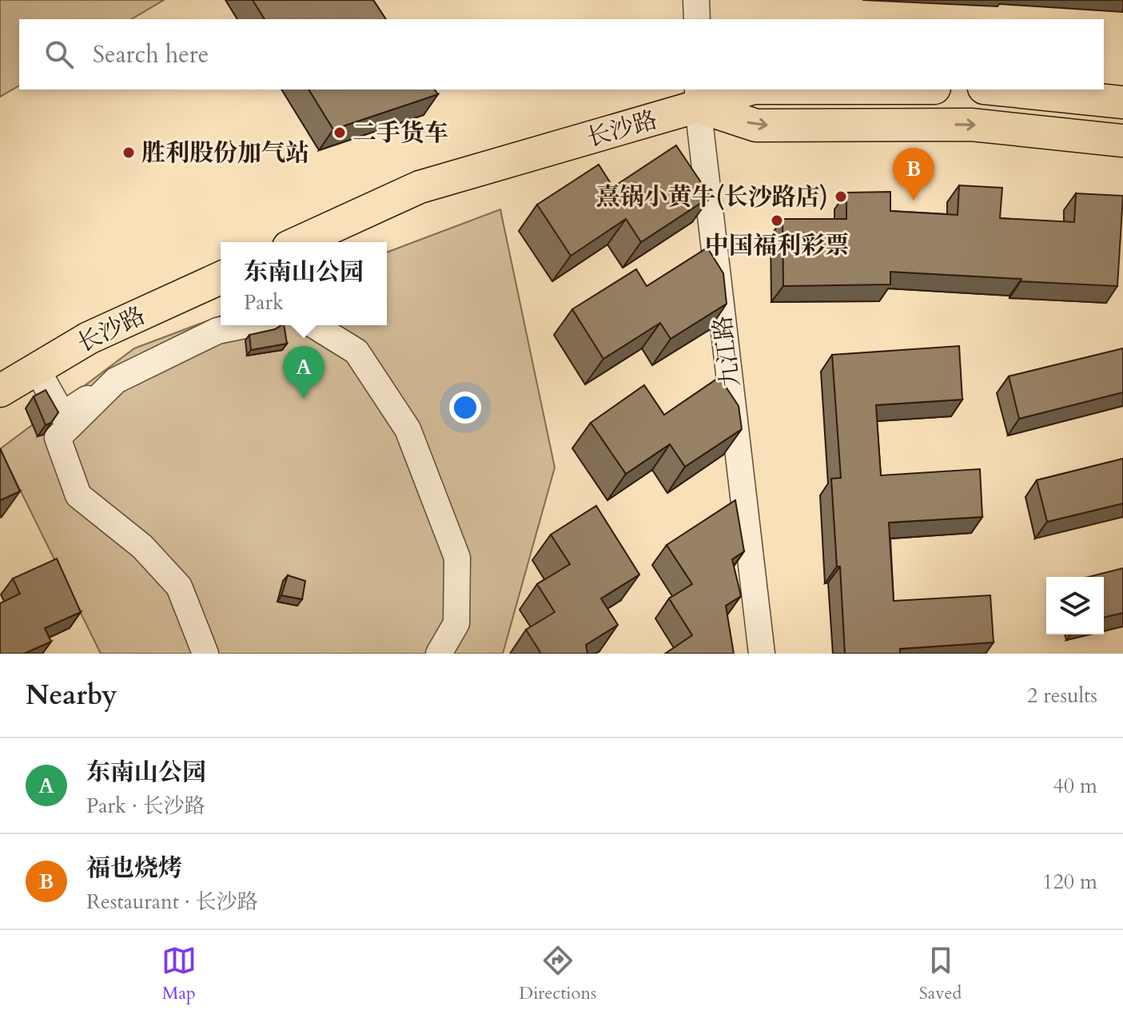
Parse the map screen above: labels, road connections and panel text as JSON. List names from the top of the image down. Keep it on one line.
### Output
{"streets":{"main road":["长沙路"],"street":["九江路"]},"crossings":[["长沙路","九江路"]],"places":["二手货车","胜利股份加气站","熹锅小黄牛(长沙路店)","中国福利彩票"],"page":{"search":"Search here","pins":["B","A"],"popup":["东南山公园","Park"],"heading":["Nearby","2 results"],"list":[{"mark":"A","name":"东南山公园","note":"Park · 长沙路","value":"40 m"},{"mark":"B","name":"福也烧烤","note":"Restaurant · 长沙路","value":"120 m"}],"nav":["Map","Directions","Saved"]}}
